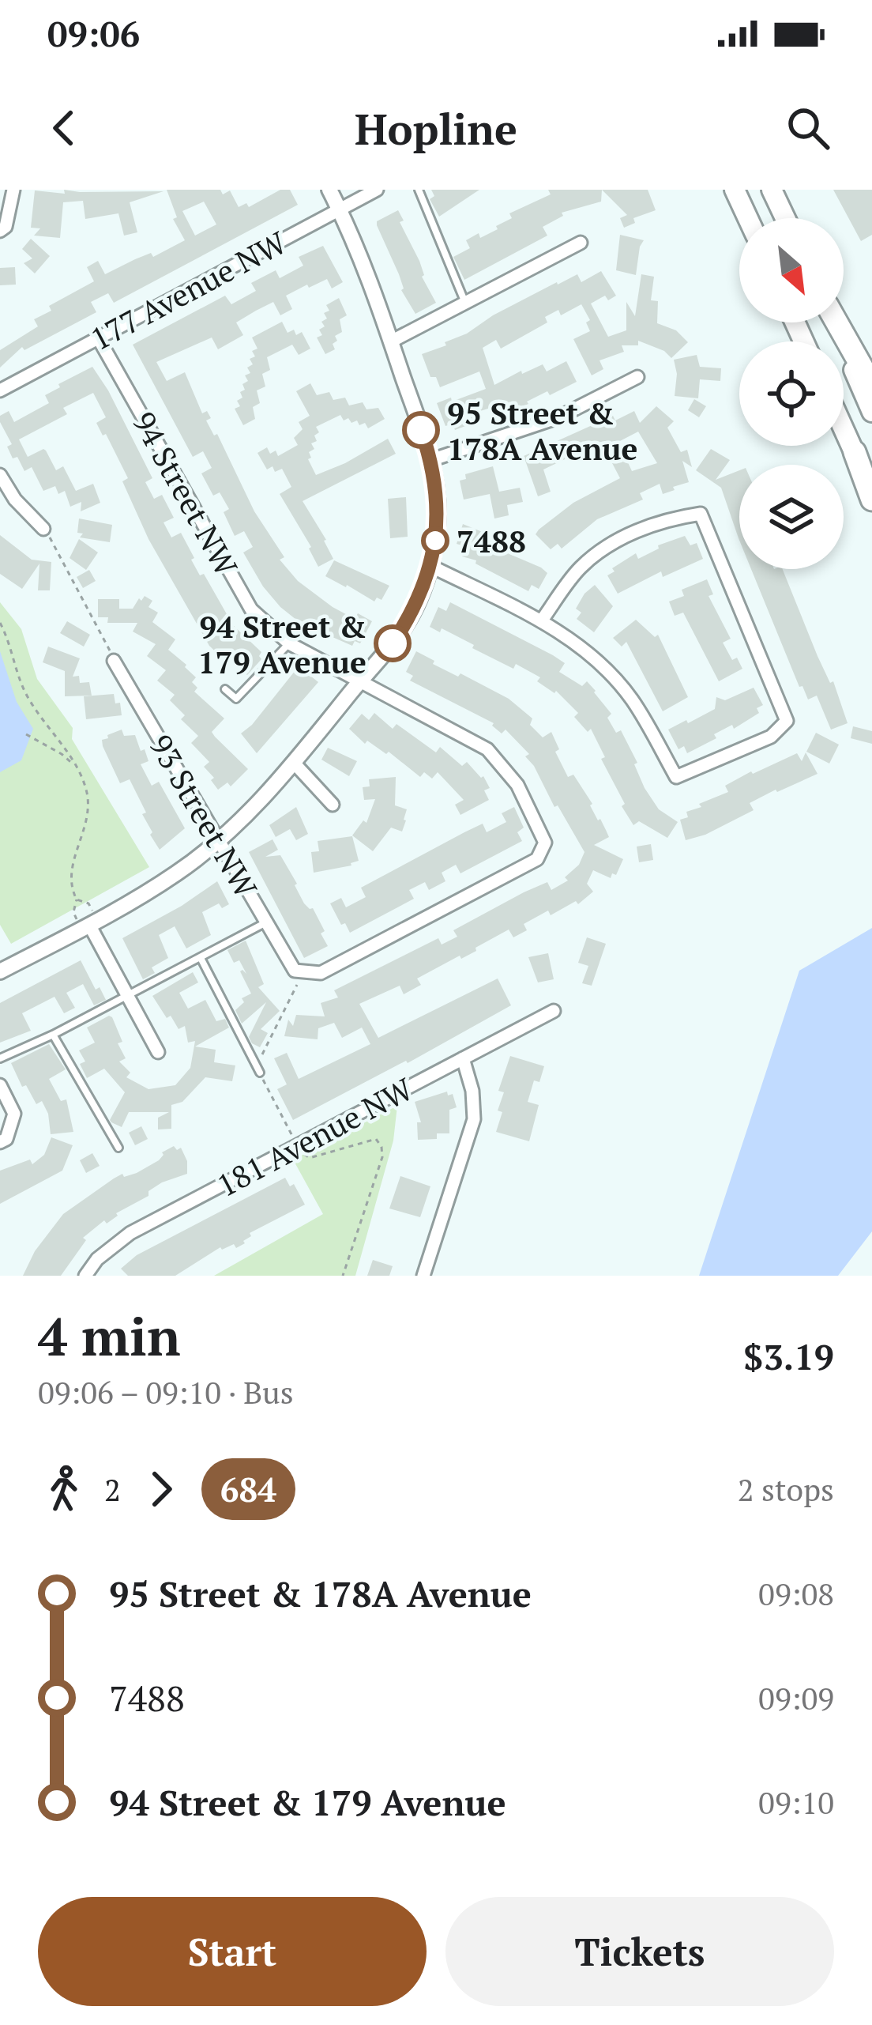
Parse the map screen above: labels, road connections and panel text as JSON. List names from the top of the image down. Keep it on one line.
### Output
{"streets":{"street":["177 Avenue NW","94 Street NW","93 Street NW","181 Avenue NW"]},"crossings":[["177 Avenue NW","94 Street NW"],["94 Street NW","93 Street NW"]],"places":["95 Street & 178A Avenue","7488","94 Street & 179 Avenue"],"lines":["bus line 684"],"north":"bottom right","page":{"status":"09:06","header":"Hopline","heading":["4 min","09:06 – 09:10 · Bus","$3.19"],"legs":["2","684","2 stops"],"list":[{"name":"95 Street & 178A Avenue","value":"09:08"},{"name":"7488","value":"09:09"},{"name":"94 Street & 179 Avenue","value":"09:10"}],"buttons":["Start","Tickets"]}}
